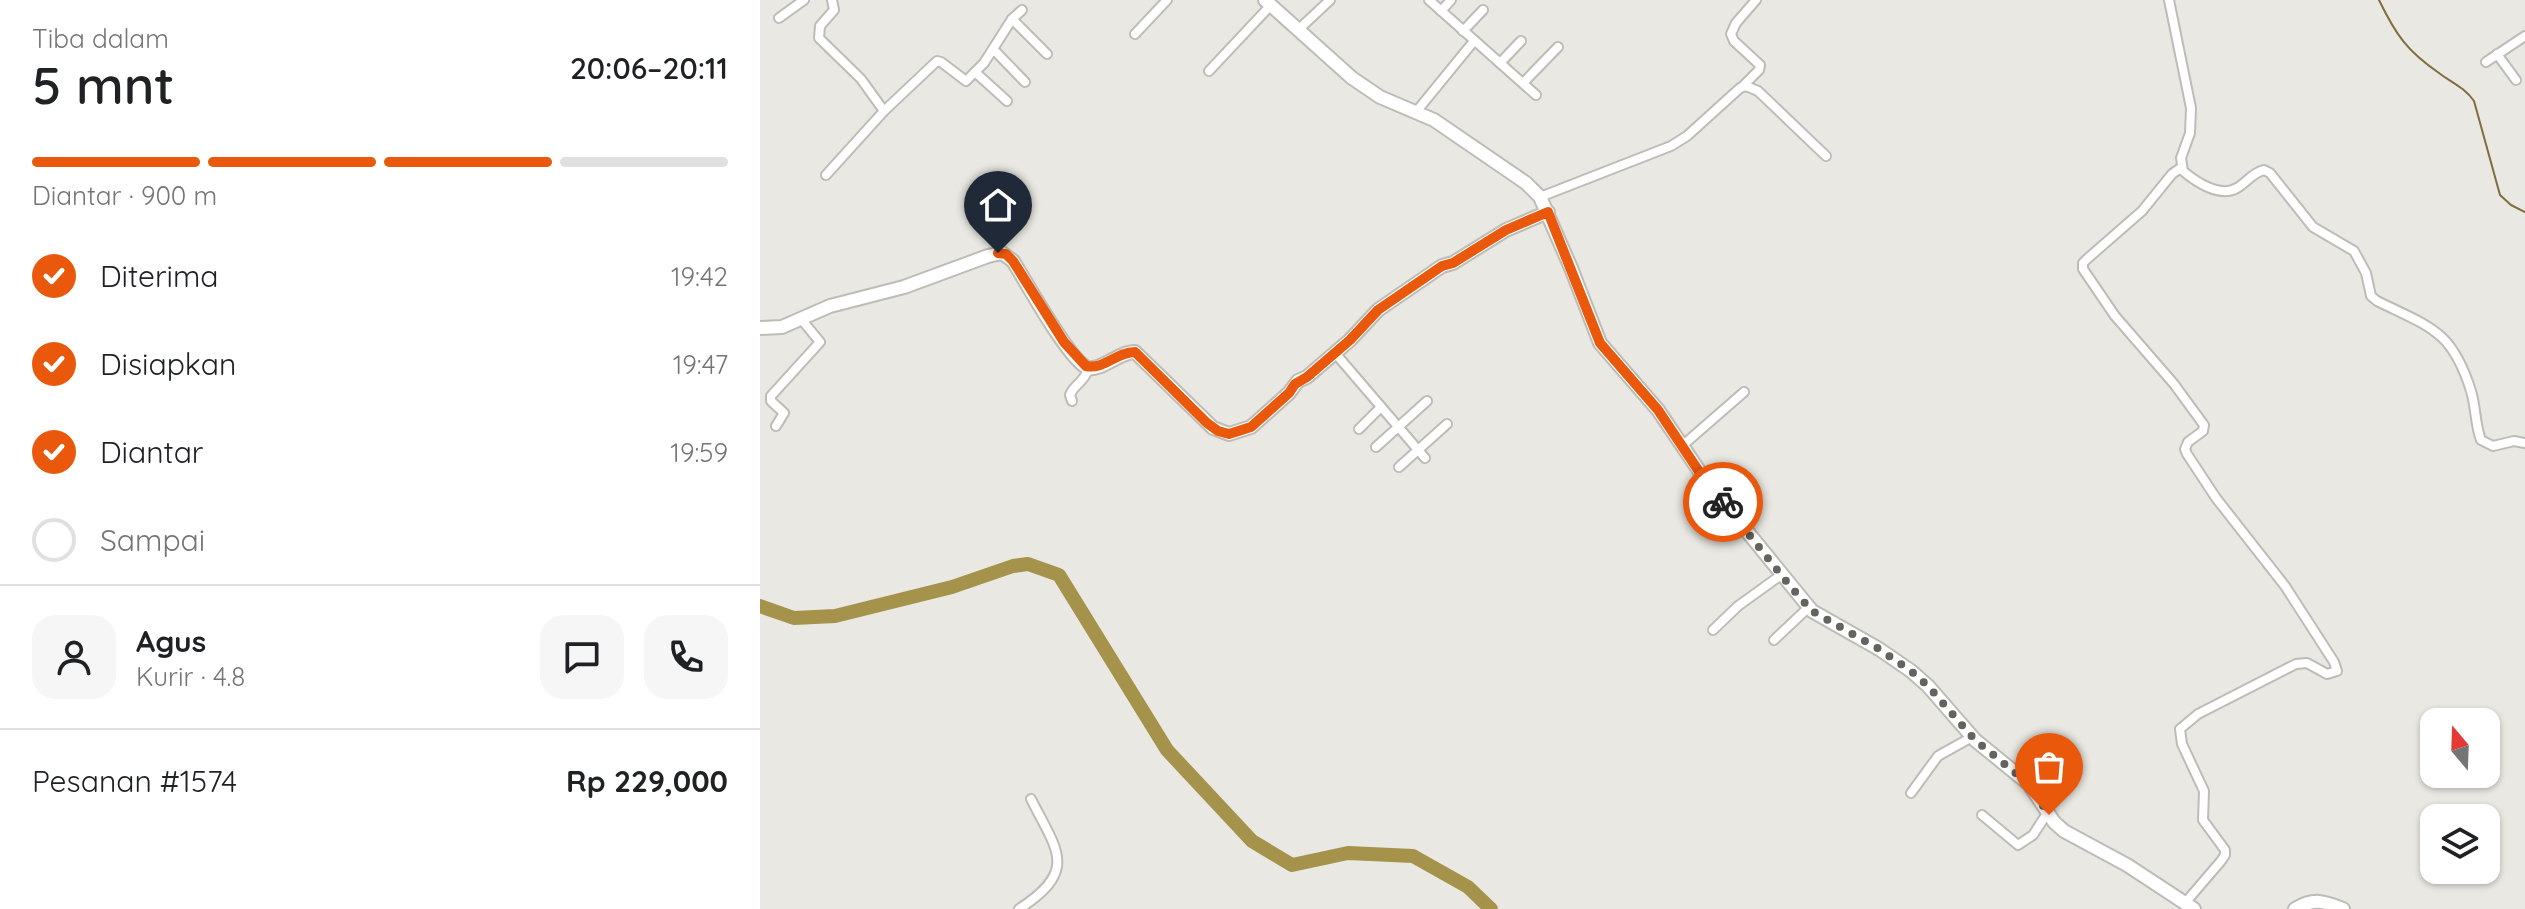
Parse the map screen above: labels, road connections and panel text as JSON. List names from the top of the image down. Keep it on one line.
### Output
{"north":"top","page":{"heading":["5 mnt","Tiba dalam","20:06–20:11"],"panel":["Agus","Kurir · 4.8","Pesanan #1574","Rp 229,000"],"bar":"Diantar · 900 m","list":[["Diterima","19:42"],["Disiapkan","19:47"],["Diantar","19:59"],"Sampai"]}}
